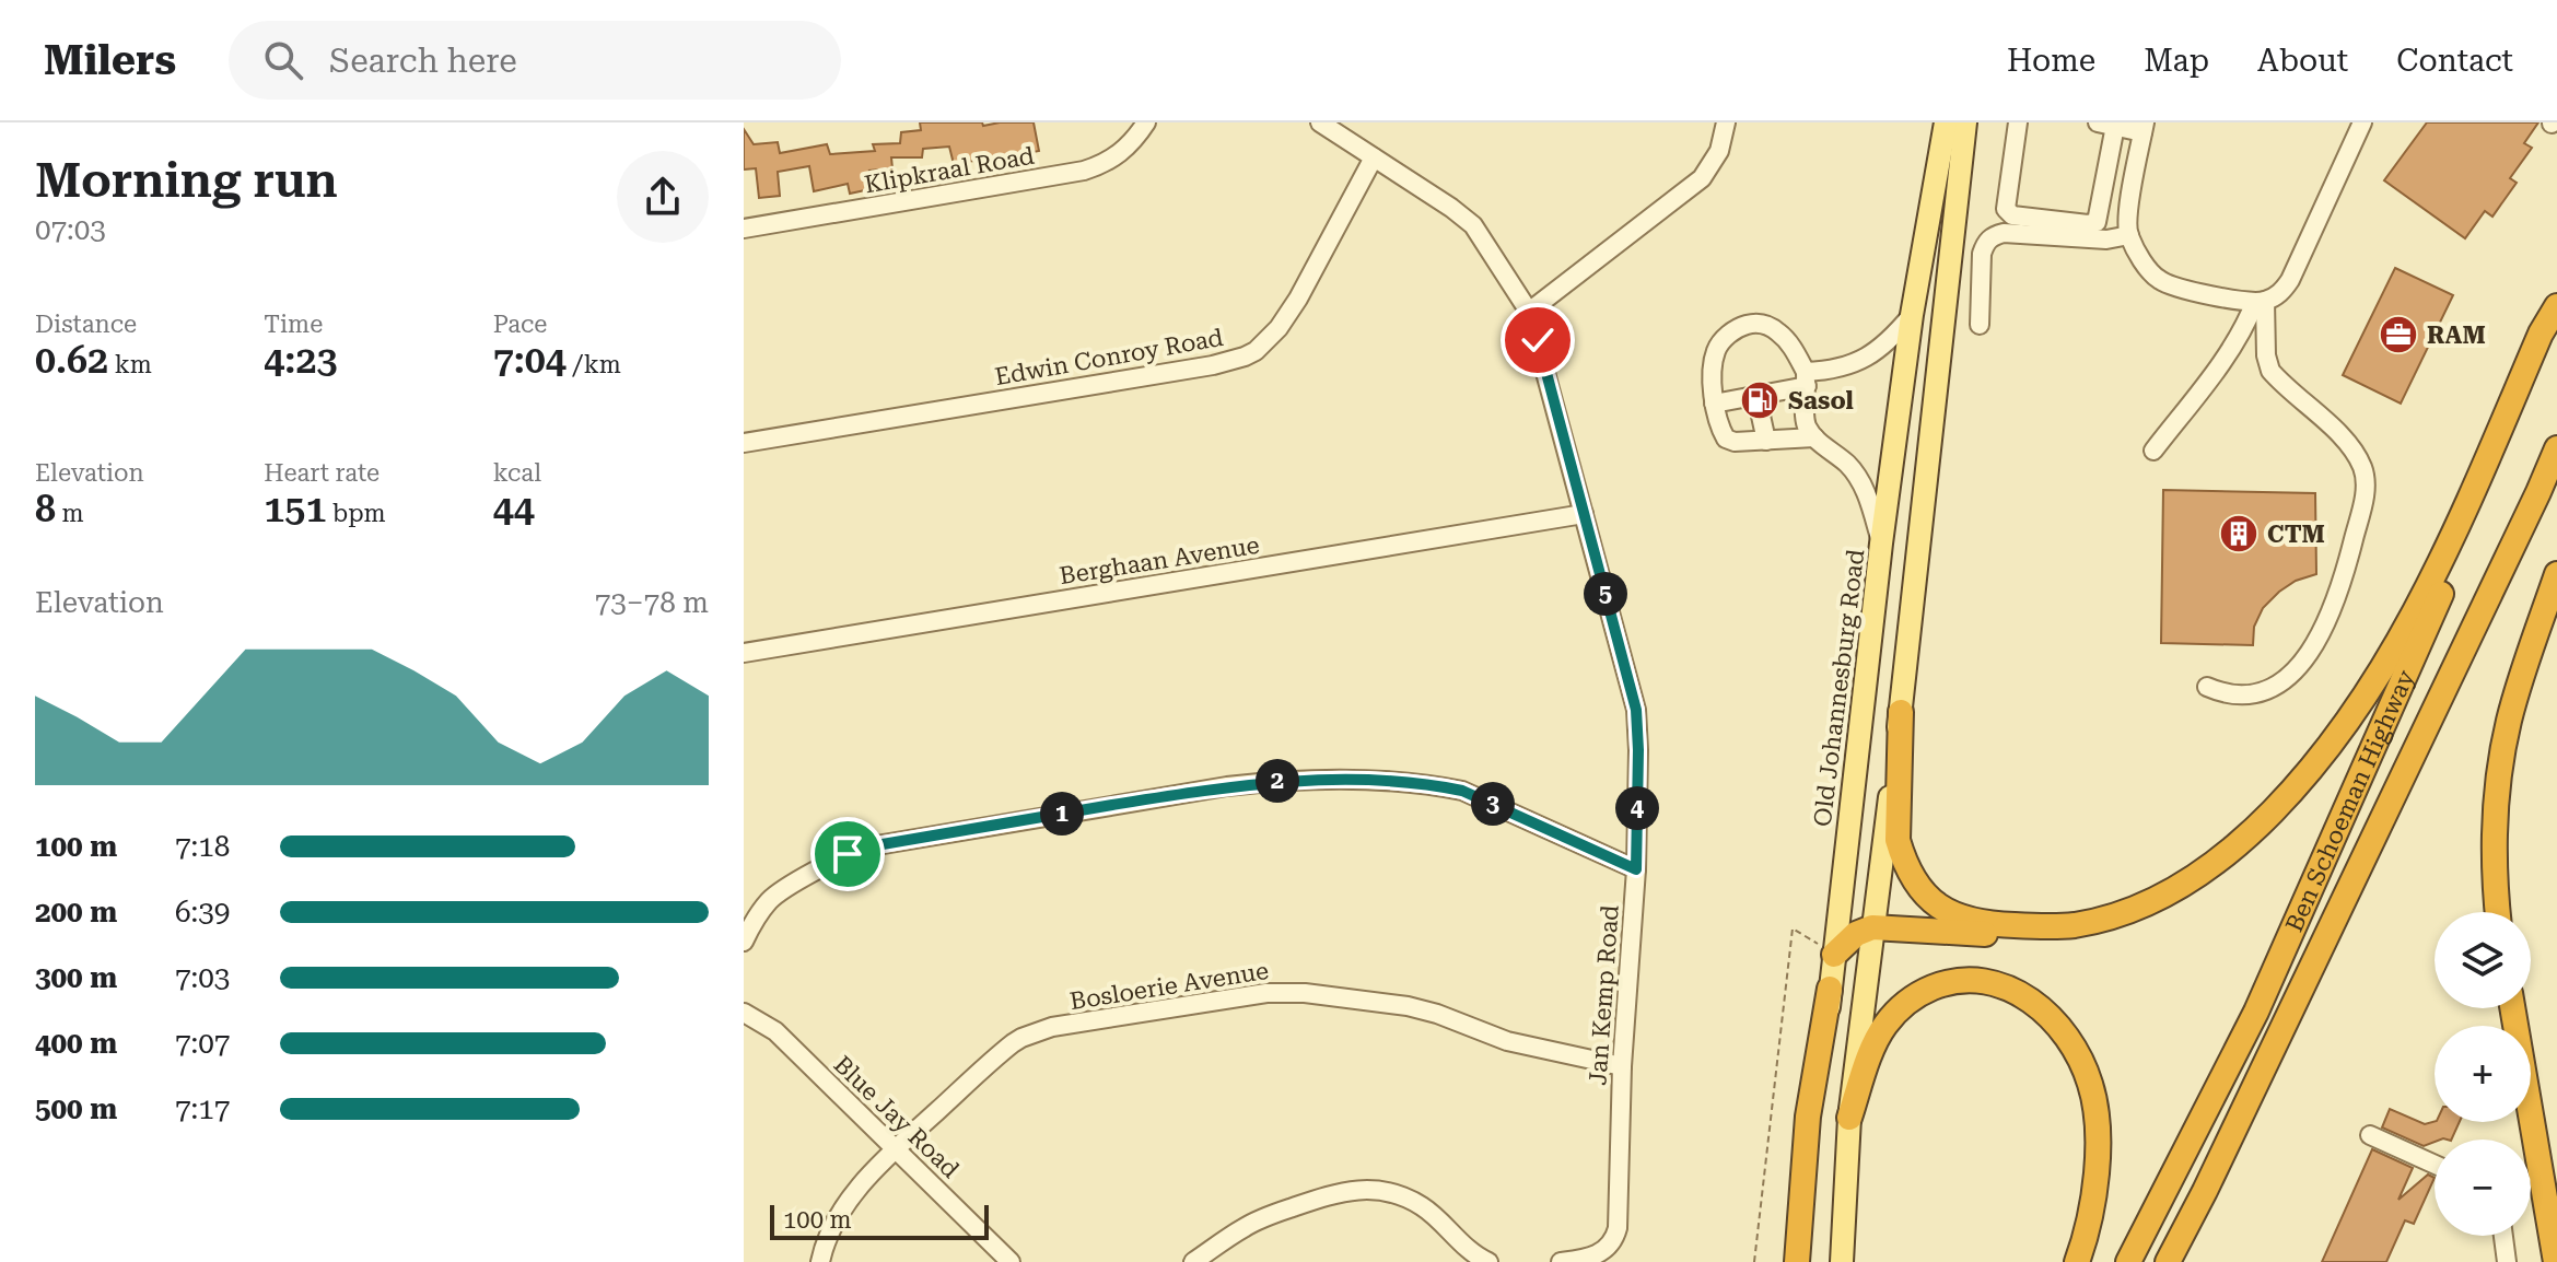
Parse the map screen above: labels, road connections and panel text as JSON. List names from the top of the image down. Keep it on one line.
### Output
{"streets":{"highway":["Ben Schoeman Highway"],"main road":["Old Johannesburg Road"],"street":["Klipkraal Road","Edwin Conroy Road","Berghaan Avenue","Bosloerie Avenue","Jan Kemp Road","Blue Jay Road"]},"crossings":[["Edwin Conroy Road","Jan Kemp Road"],["Berghaan Avenue","Jan Kemp Road"],["Bosloerie Avenue","Jan Kemp Road"],["Bosloerie Avenue","Blue Jay Road"]],"places":{"office":["RAM"],"fuel station":["Sasol"],"building":["CTM"]},"scale_bar":"100 m","page":{"header":"Milers","search":"Search here","nav":["Home","Map","About","Contact"],"heading":["Morning run","07:03"],"stats":[["Distance","0.62 km"],["Time","4:23"],["Pace","7:04 /km"],["Elevation","8 m"],["Heart rate","151 bpm"],["kcal","44"]],"chart":["Elevation","73–78 m"],"pins":["5","2","3","4","1"],"list":[{"name":"100 m","note":"7:18"},{"name":"200 m","note":"6:39"},{"name":"300 m","note":"7:03"},{"name":"400 m","note":"7:07"},{"name":"500 m","note":"7:17"}],"map_buttons":["+","−"],"scale":"100 m"}}
